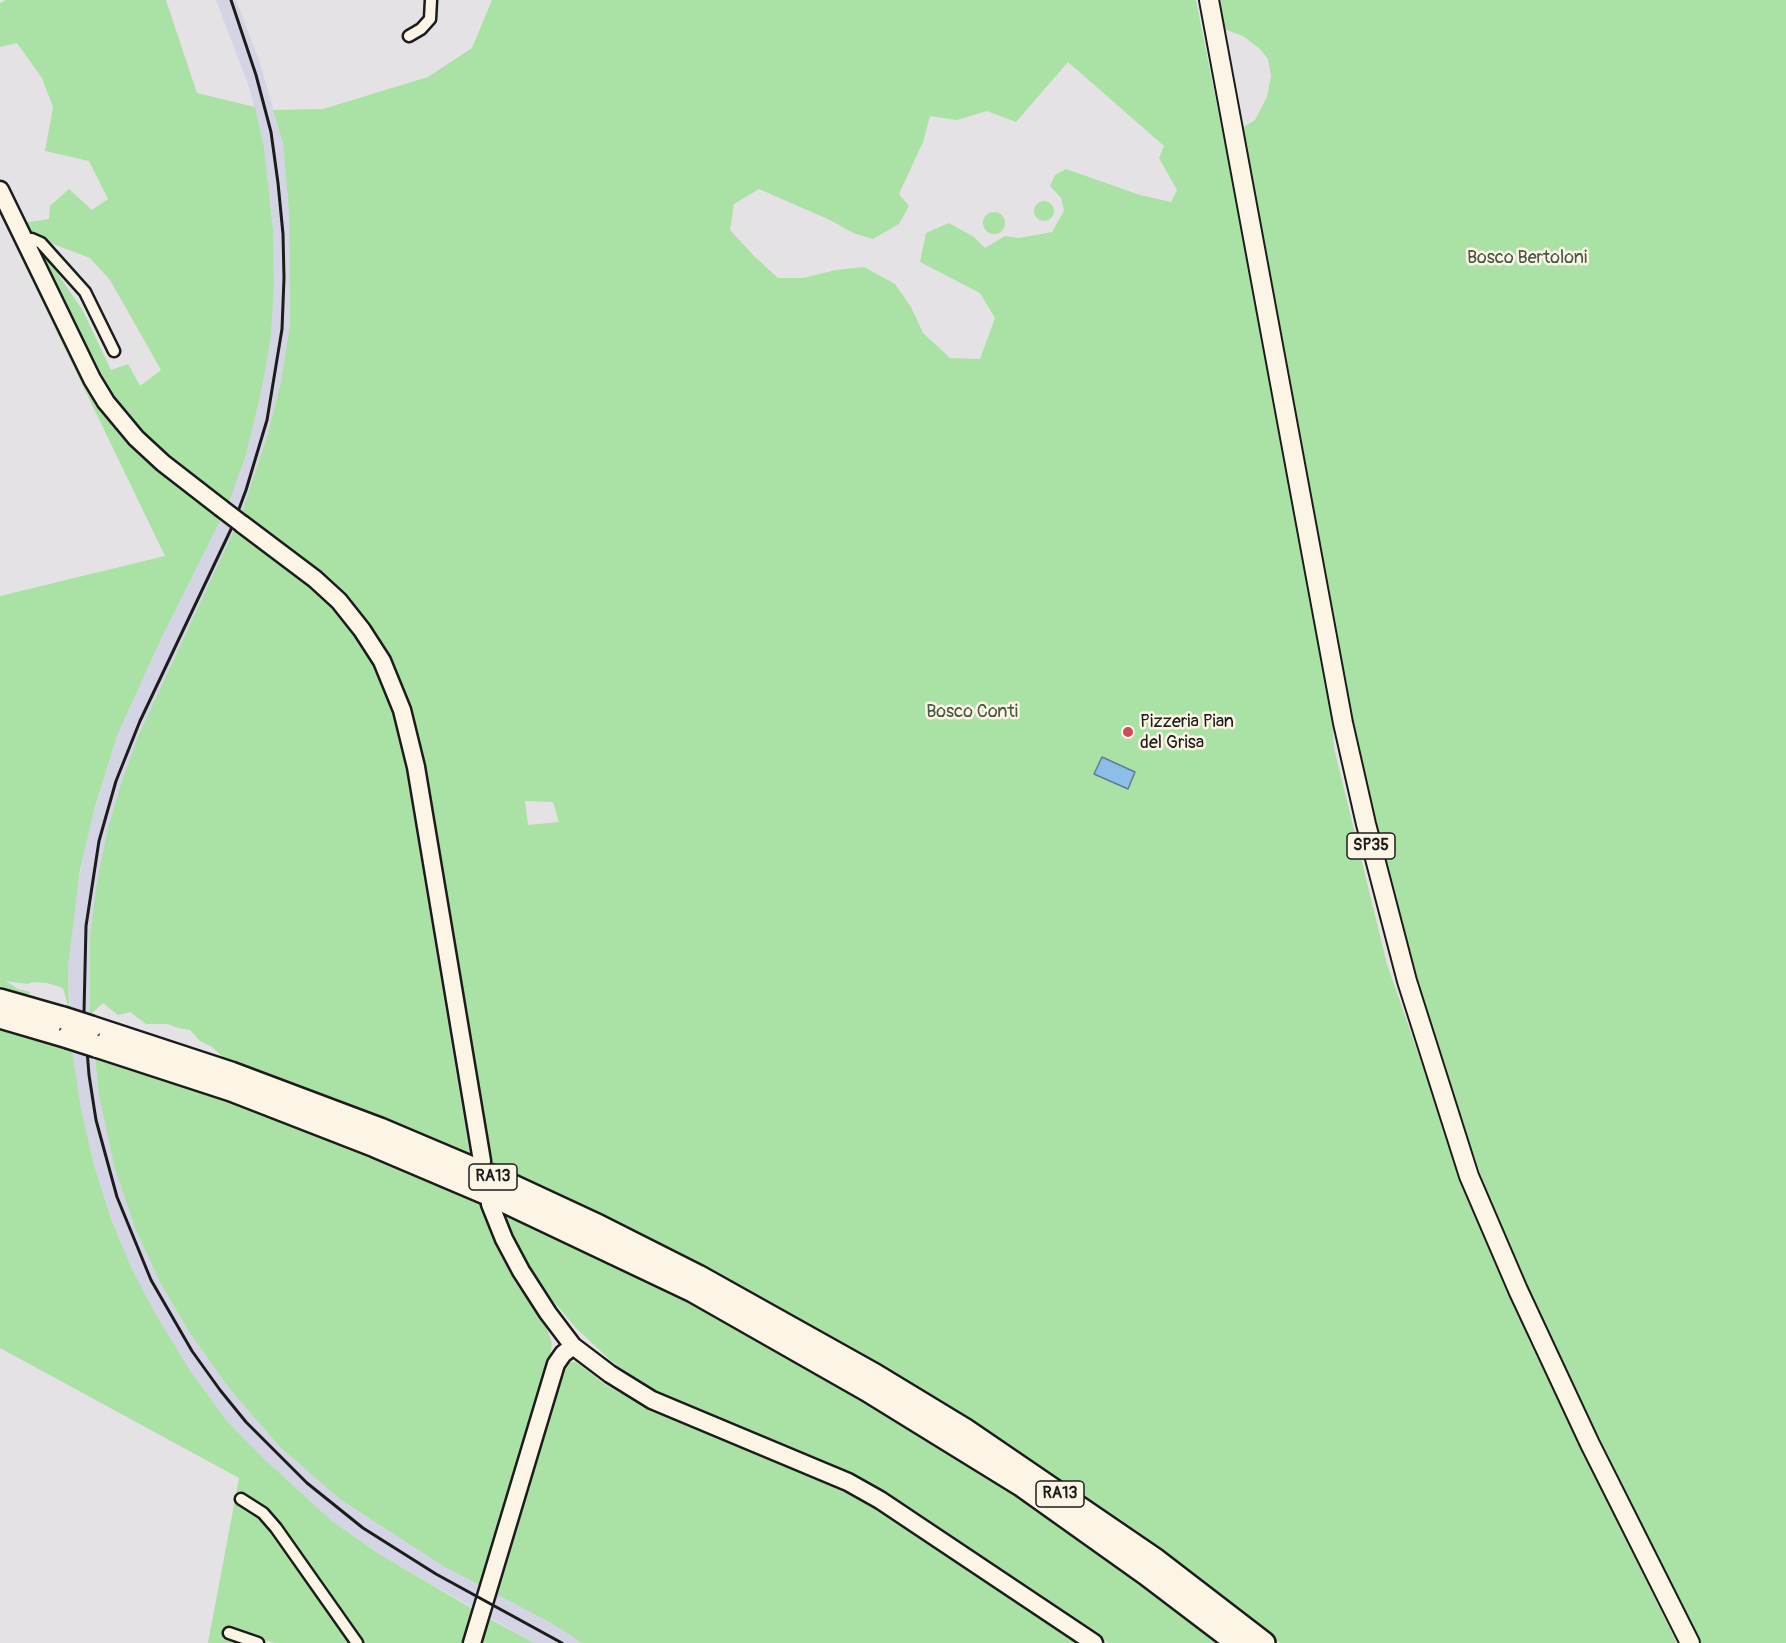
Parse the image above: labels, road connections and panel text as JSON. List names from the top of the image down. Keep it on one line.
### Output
{"streets":{"highway":["RA13"],"main road":["SP35"]},"parks":["Bosco Bertoloni","Bosco Conti"],"places":["Pizzeria Pian del Grisa"]}
